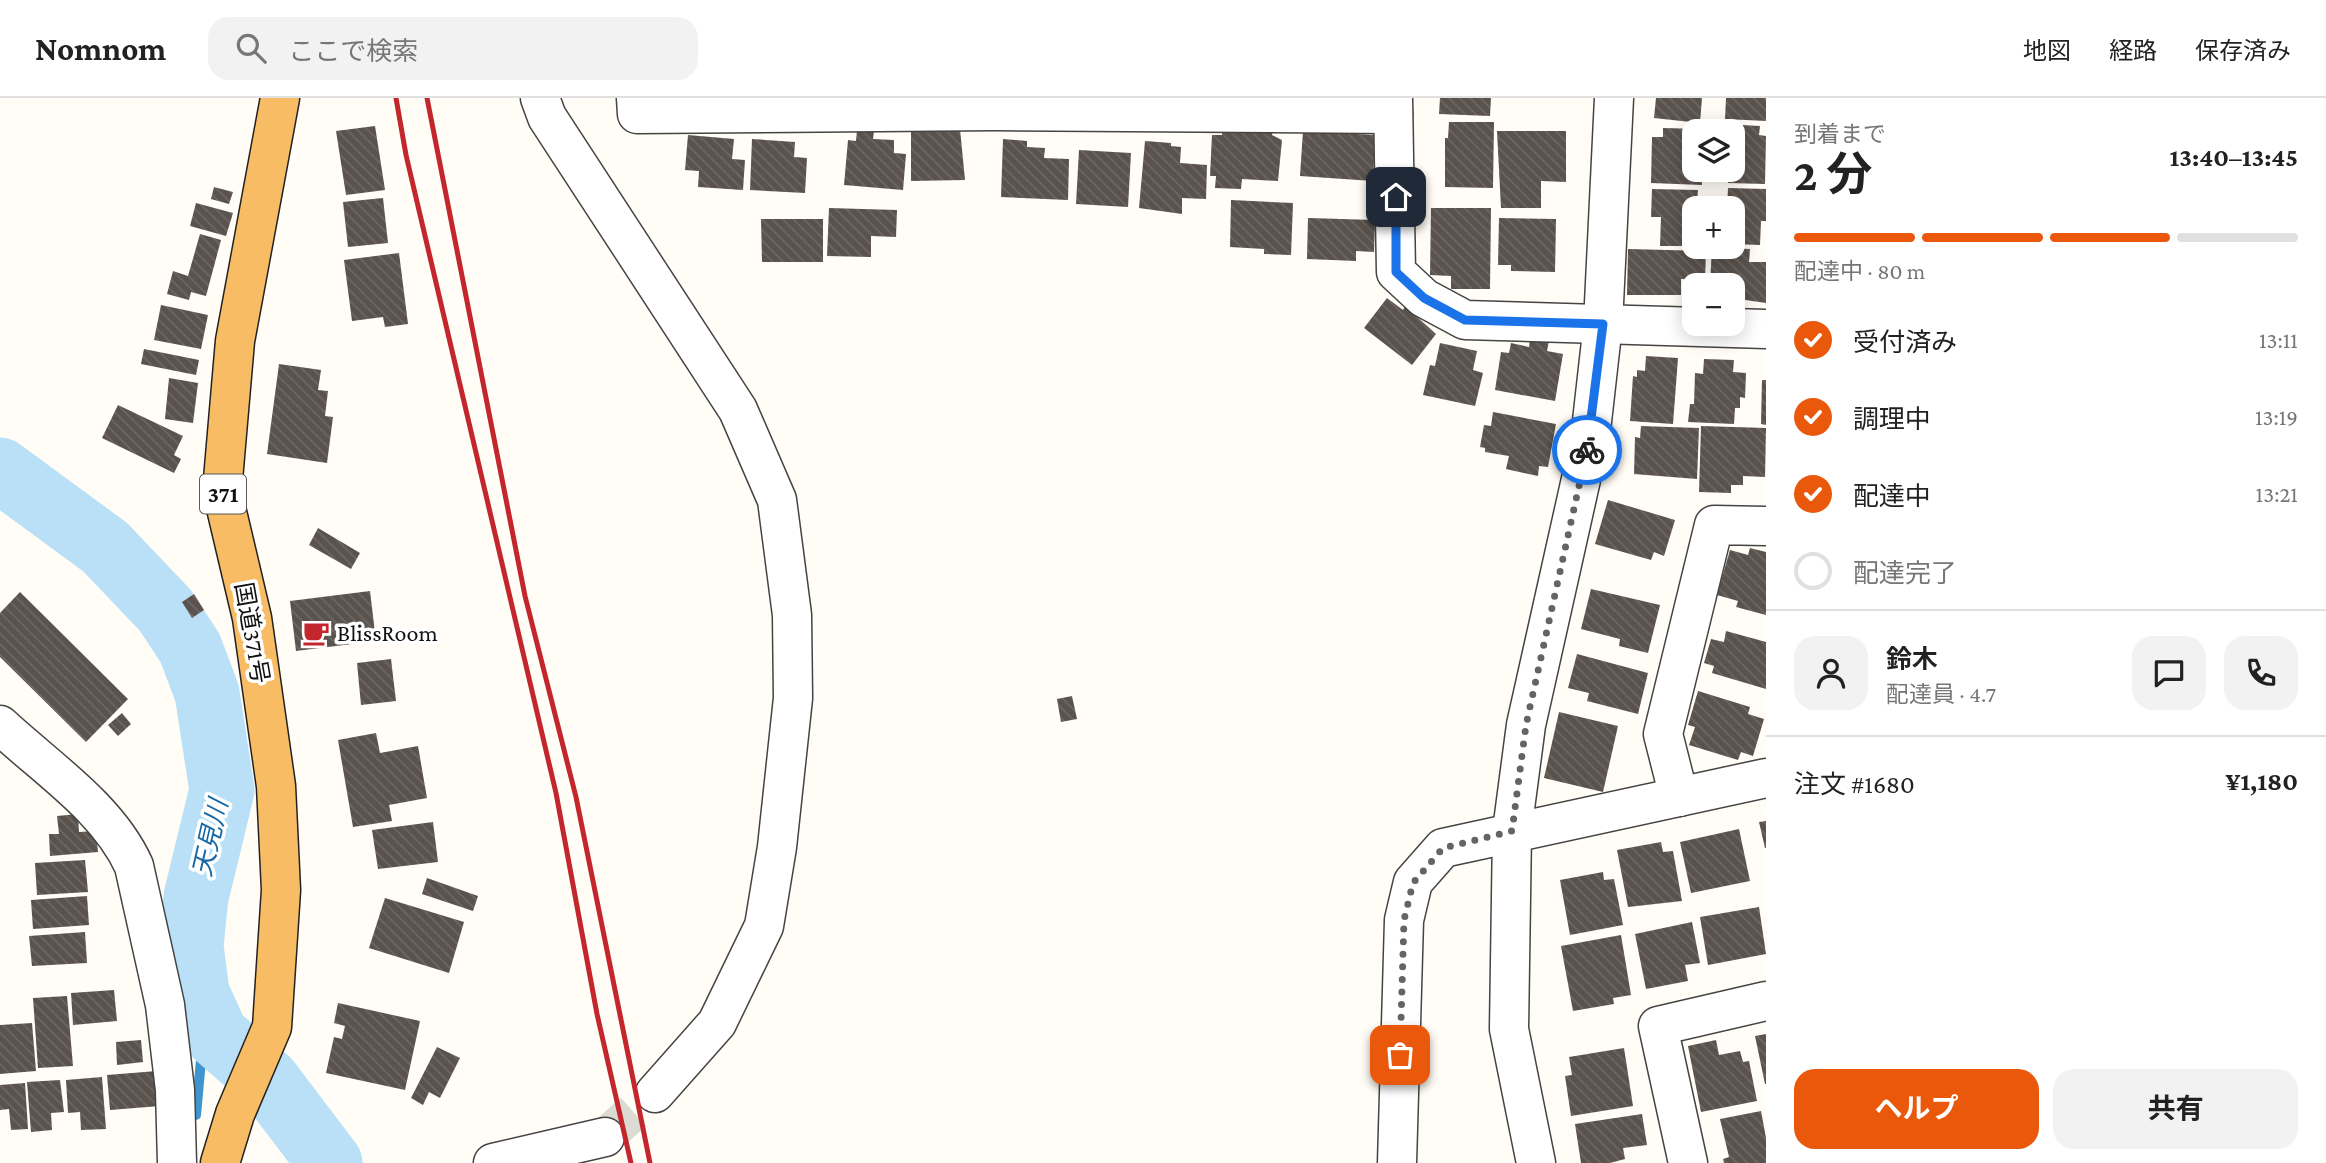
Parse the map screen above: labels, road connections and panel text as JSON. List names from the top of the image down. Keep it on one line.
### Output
{"streets":{"highway":["371","国道371号"]},"water":["天見川"],"places":{"cafe":["BlissRoom"]},"page":{"header":"Nomnom","search":"ここで検索","nav":["地図","経路","保存済み"],"heading":["2 分","到着まで","13:40–13:45"],"panel":["鈴木","配達員 · 4.7","注文 #1680","¥1,180"],"map_buttons":["+","−"],"bar":"配達中 · 80 m","list":[["受付済み","13:11"],["調理中","13:19"],["配達中","13:21"],"配達完了"],"buttons":["ヘルプ","共有"]}}
